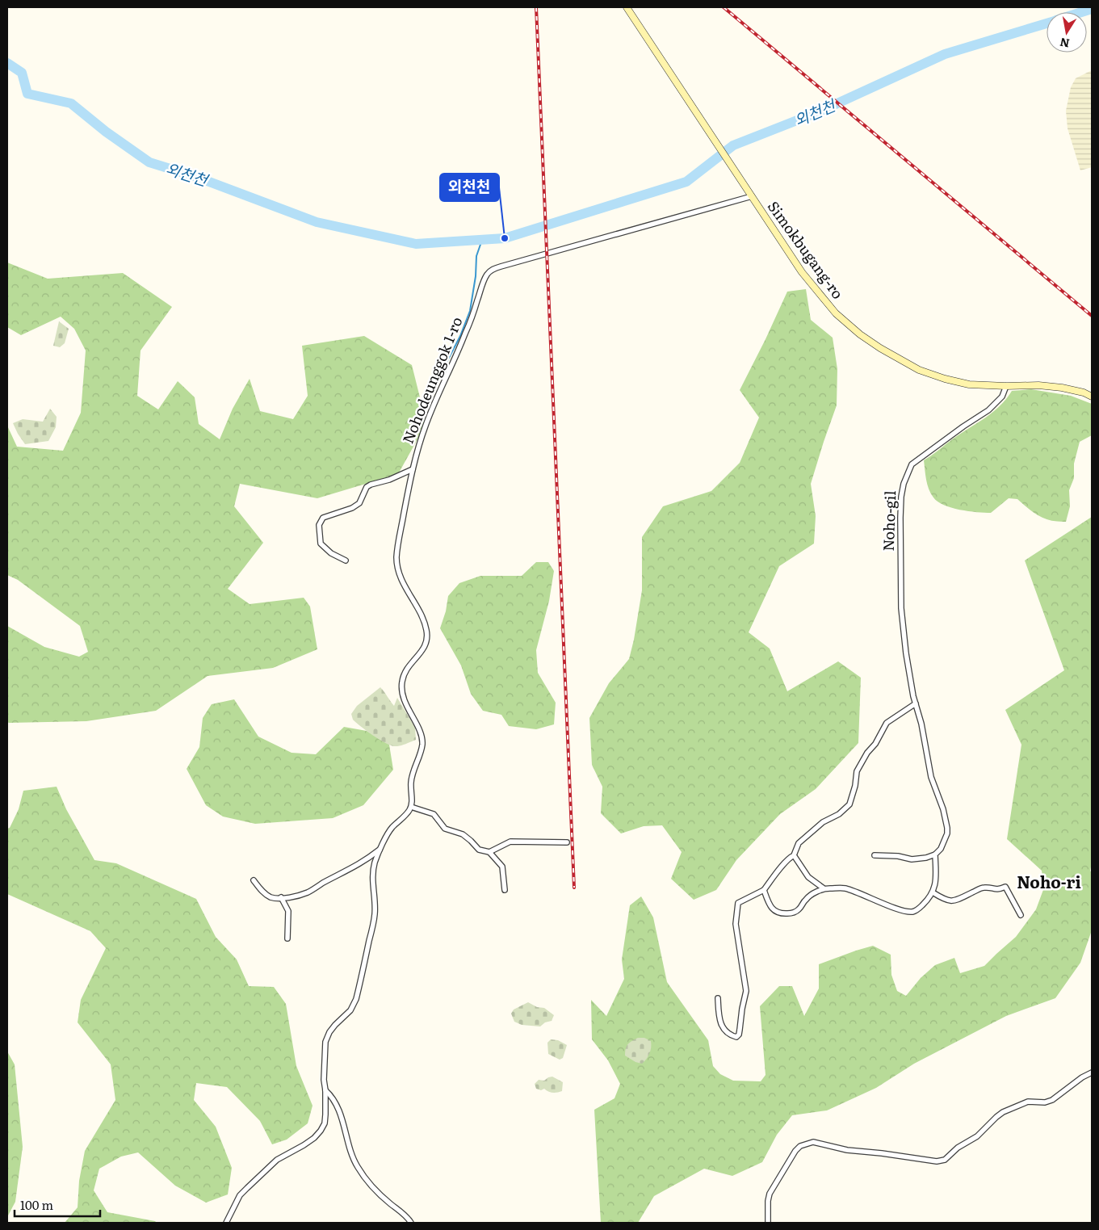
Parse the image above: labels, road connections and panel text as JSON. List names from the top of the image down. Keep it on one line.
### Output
{"streets":{"main road":["Simokbugang-ro"],"street":["Nohodeunggok 1-ro","Noho-gil"]},"crossings":[["Simokbugang-ro","Nohodeunggok 1-ro"],["Simokbugang-ro","Noho-gil"]],"districts":["Noho-ri"],"water":["외천천"],"places":["외천천"],"scale_bar":"100 m","north":"bottom"}
